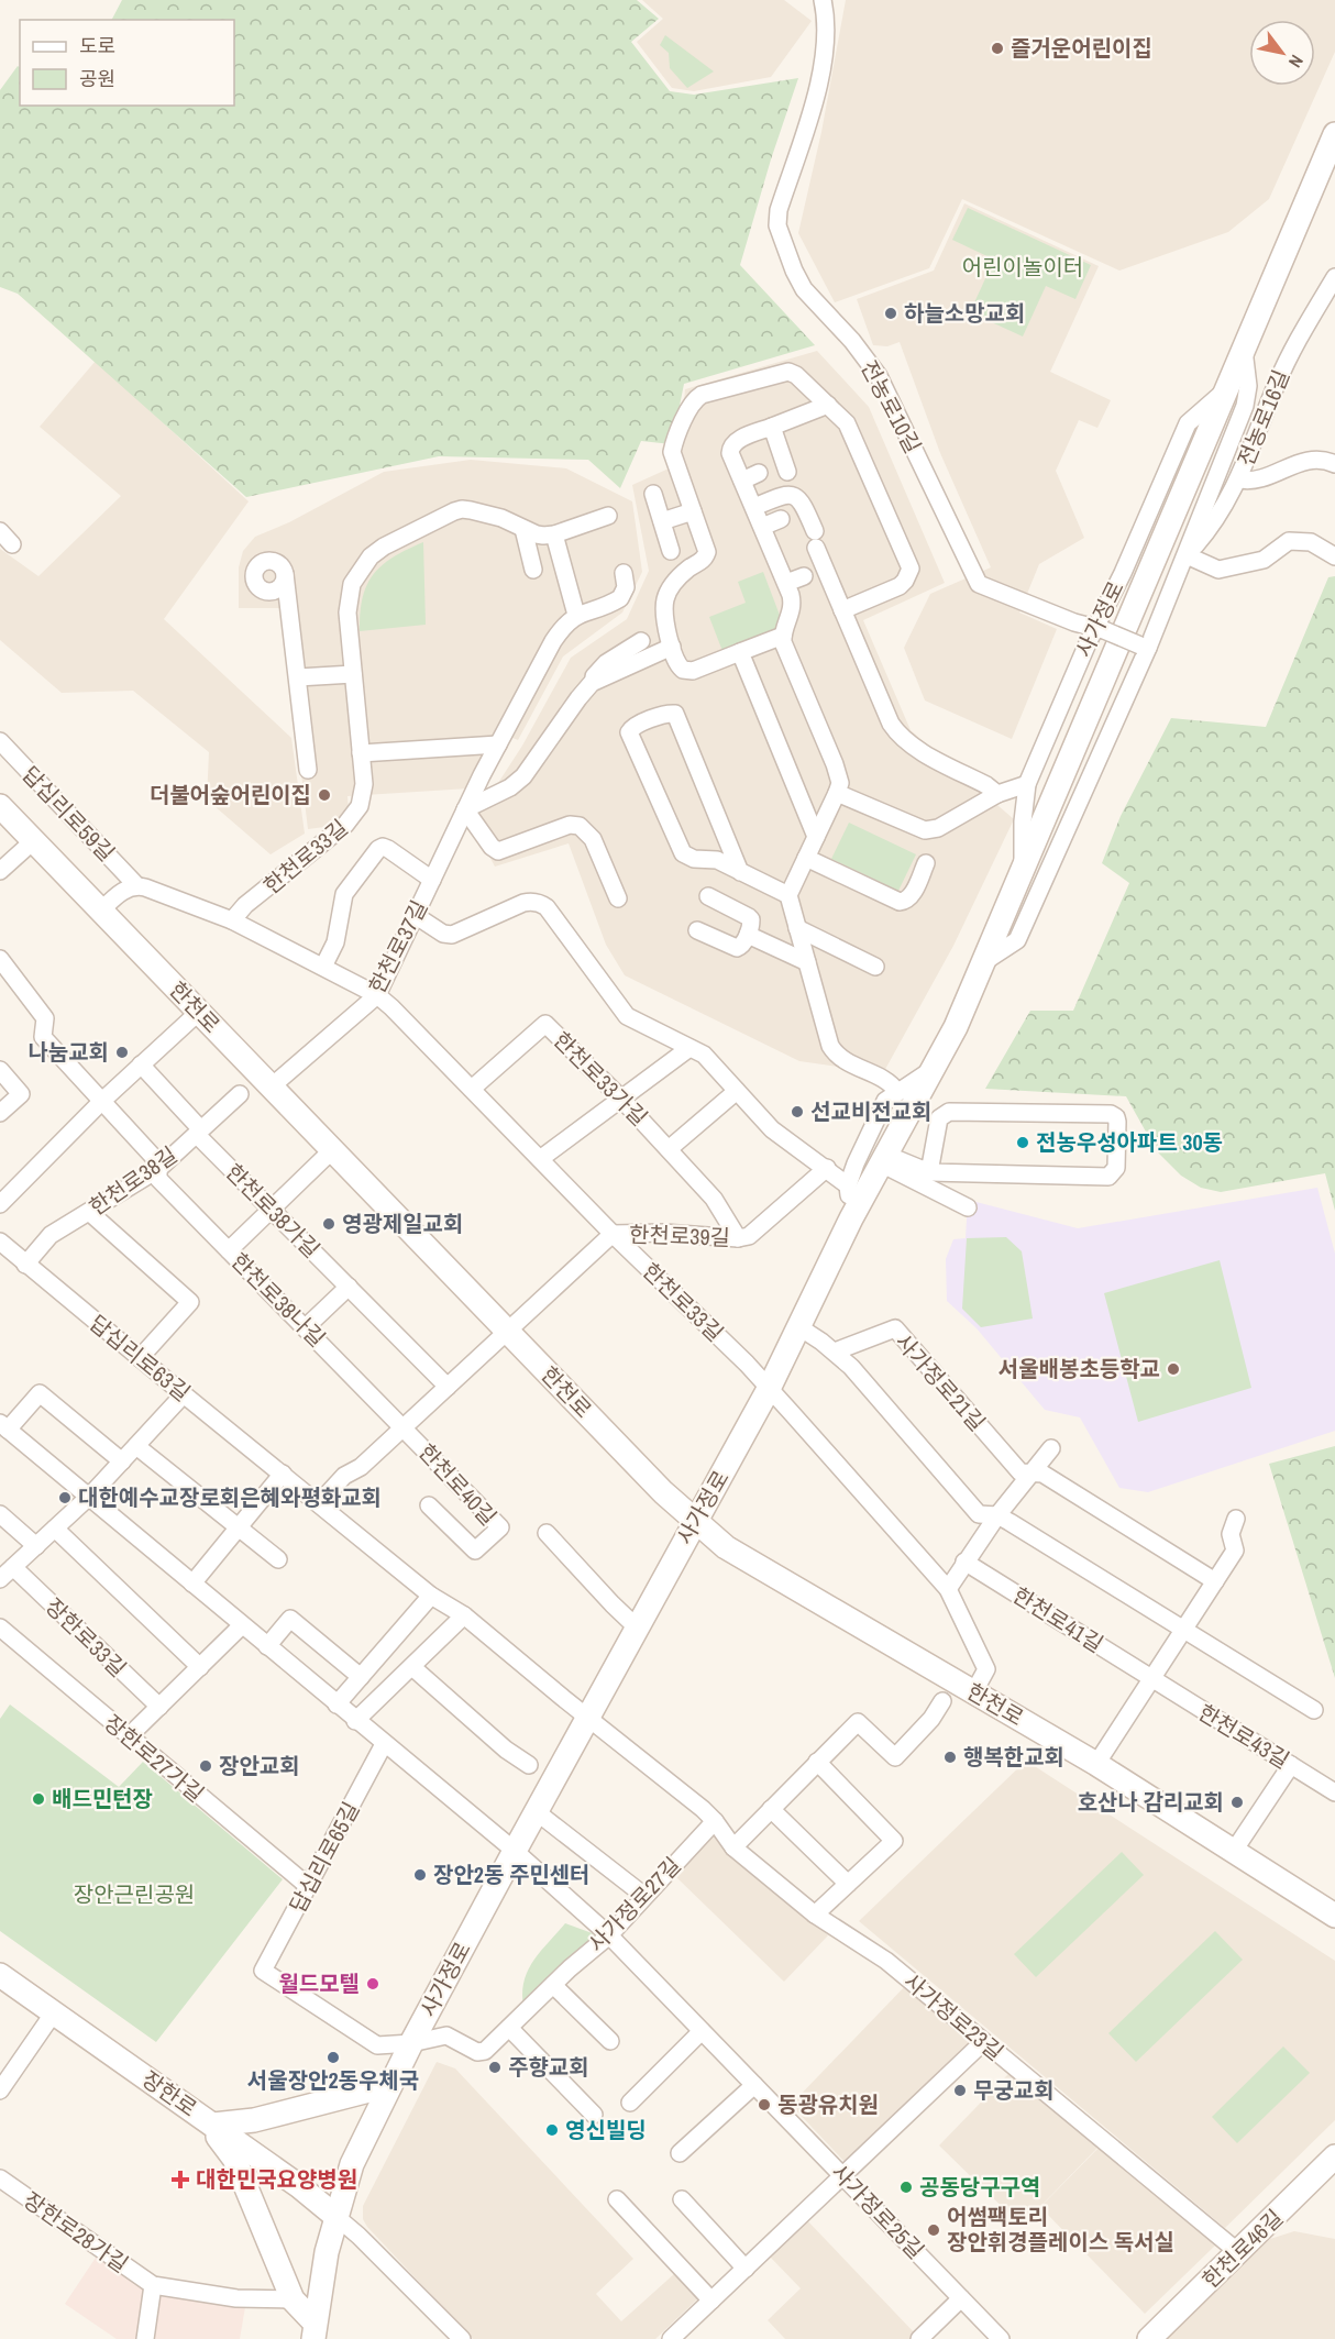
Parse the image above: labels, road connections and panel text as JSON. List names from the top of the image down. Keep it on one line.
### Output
{"streets":{"main road":["사가정로","한천로","장한로","한천로46길"],"street":["전농로10길","전농로16길","답십리로59길","한천로33길","한천로37길","한천로33가길","한천로38길","한천로38가길","한천로39길","한천로38나길","답십리로63길","사가정로21길","한천로40길","한천로41길","장한로33길","한천로43길","장한로27가길","답십리로65길","사가정로27길","사가정로23길","사가정로25길","장한로28가길"]},"crossings":[["전농로10길","사가정로"],["사가정로","한천로33길"],["사가정로","한천로"],["사가정로","답십리로63길"],["사가정로","답십리로65길"],["사가정로","사가정로27길"],["사가정로","사가정로23길"],["사가정로","장한로"],["사가정로","사가정로25길"],["답십리로59길","한천로33길"],["한천로33길","한천로37길"],["한천로33길","한천로33가길"],["한천로33길","한천로39길"],["한천로37길","한천로"],["한천로","한천로39길"],["한천로","한천로40길"],["한천로33가길","한천로39길"],["한천로38길","한천로38가길"],["한천로38길","한천로38나길"],["한천로38길","답십리로63길"],["한천로38가길","한천로40길"],["한천로39길","한천로40길"],["한천로38나길","한천로40길"],["답십리로63길","한천로40길"],["답십리로63길","사가정로23길"],["한천로41길","한천로43길"],["장한로27가길","답십리로65길"],["사가정로27길","사가정로23길"],["사가정로27길","사가정로25길"],["사가정로23길","한천로46길"]],"parks":["어린이놀이터","장안근린공원"],"places":{"other":["즐거운어린이집","하늘소망교회","더불어숲어린이집","나눔교회","선교비전교회","전농우성아파트 30동","영광제일교회","서울배봉초등학교","대한예수교장로회은혜와평화교회","행복한교회","장안교회","배드민턴장","호산나 감리교회","장안2동 주민센터","월드모텔","서울장안2동우체국","주향교회","무궁교회","동광유치원","영신빌딩","공동당구구역","어썸팩토리 장안휘경플레이스 독서실"],"health":["대한민국요양병원"]},"legend":["도로","공원"],"north":"bottom right"}
